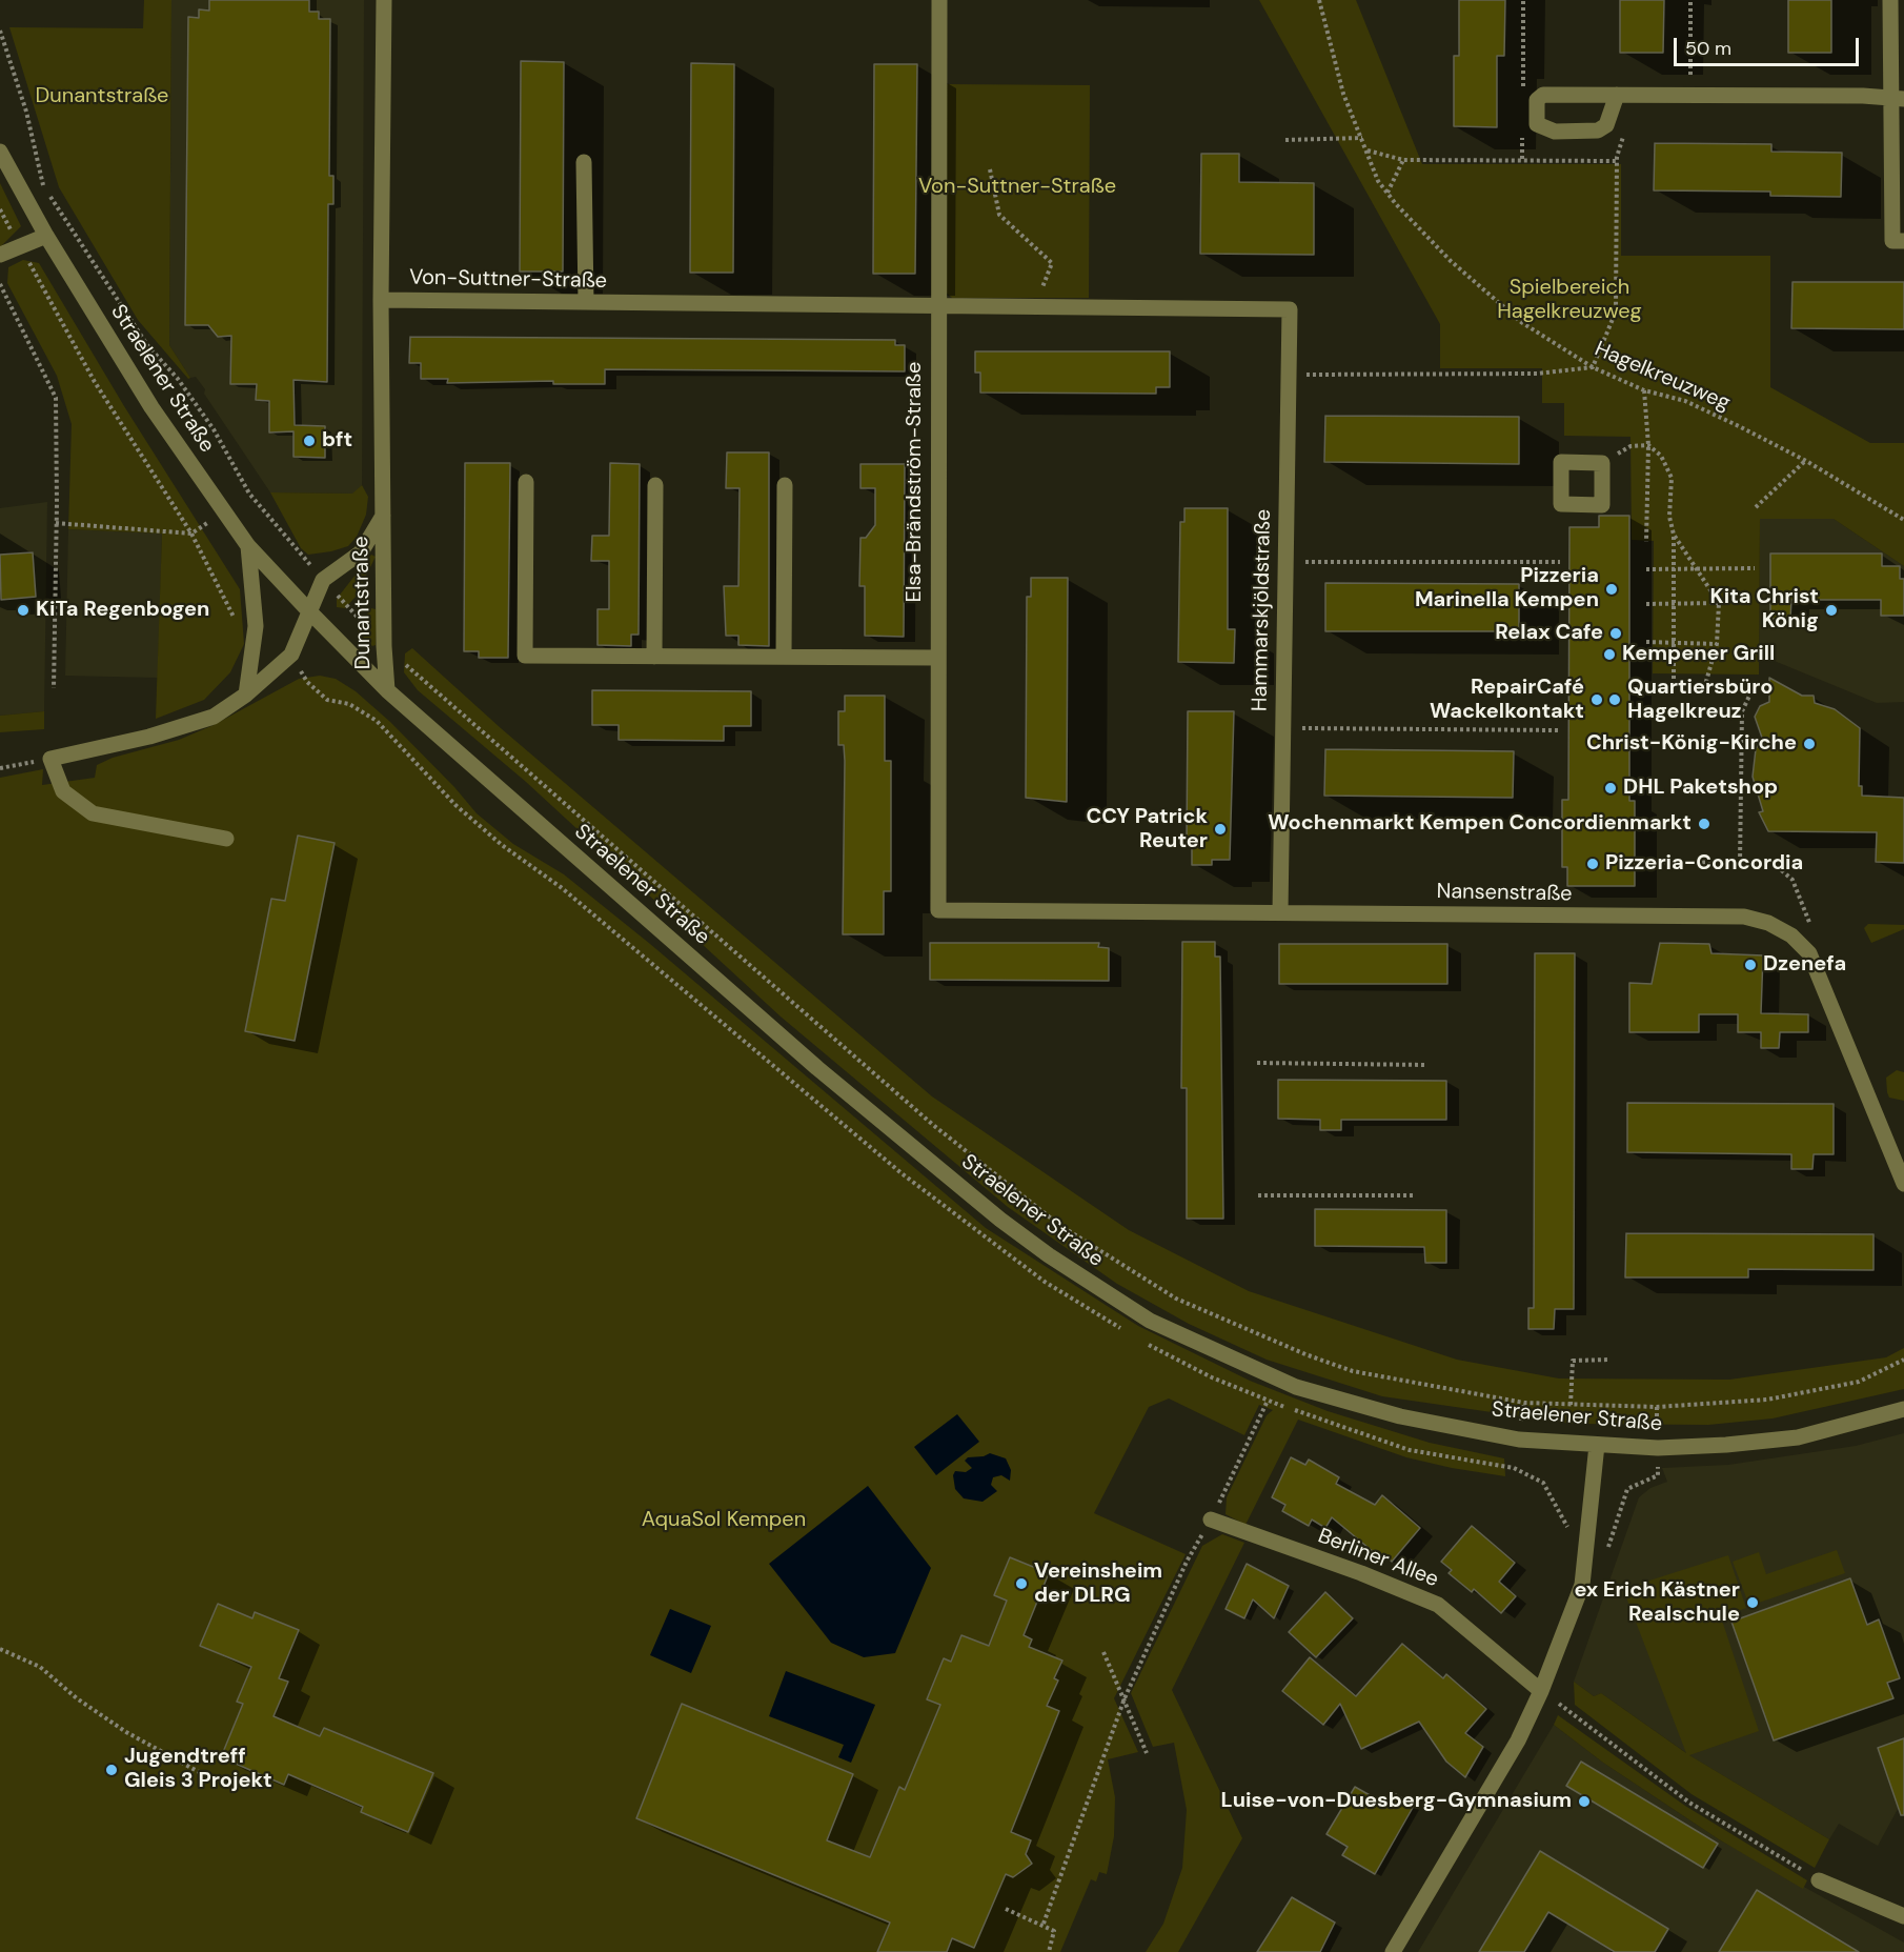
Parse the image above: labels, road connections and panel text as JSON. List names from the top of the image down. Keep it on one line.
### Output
{"streets":{"street":["Von-Suttner-Straße","Straelener Straße","Elsa-Brändström-Straße","Dunantstraße","Hammarskjöldstraße","Nansenstraße","Berliner Allee"],"path":["Hagelkreuzweg"]},"crossings":[["Von-Suttner-Straße","Elsa-Brändström-Straße"],["Von-Suttner-Straße","Dunantstraße"],["Von-Suttner-Straße","Hammarskjöldstraße"],["Straelener Straße","Dunantstraße"],["Elsa-Brändström-Straße","Nansenstraße"],["Hammarskjöldstraße","Nansenstraße"]],"parks":["Dunantstraße","Von-Suttner-Straße","Spielbereich Hagelkreuzweg","AquaSol Kempen"],"places":["bft","Pizzeria Marinella Kempen","KiTa Regenbogen","Kita Christ König","Relax Cafe","Kempener Grill","RepairCafé Wackelkontakt","Quartiersbüro Hagelkreuz","Christ-König-Kirche","DHL Paketshop","Wochenmarkt Kempen Concordienmarkt","CCY Patrick Reuter","Pizzeria-Concordia","Dzenefa","Vereinsheim der DLRG","ex Erich Kästner Realschule","Jugendtreff Gleis 3 Projekt","Luise-von-Duesberg-Gymnasium"],"scale_bar":"50 m"}
